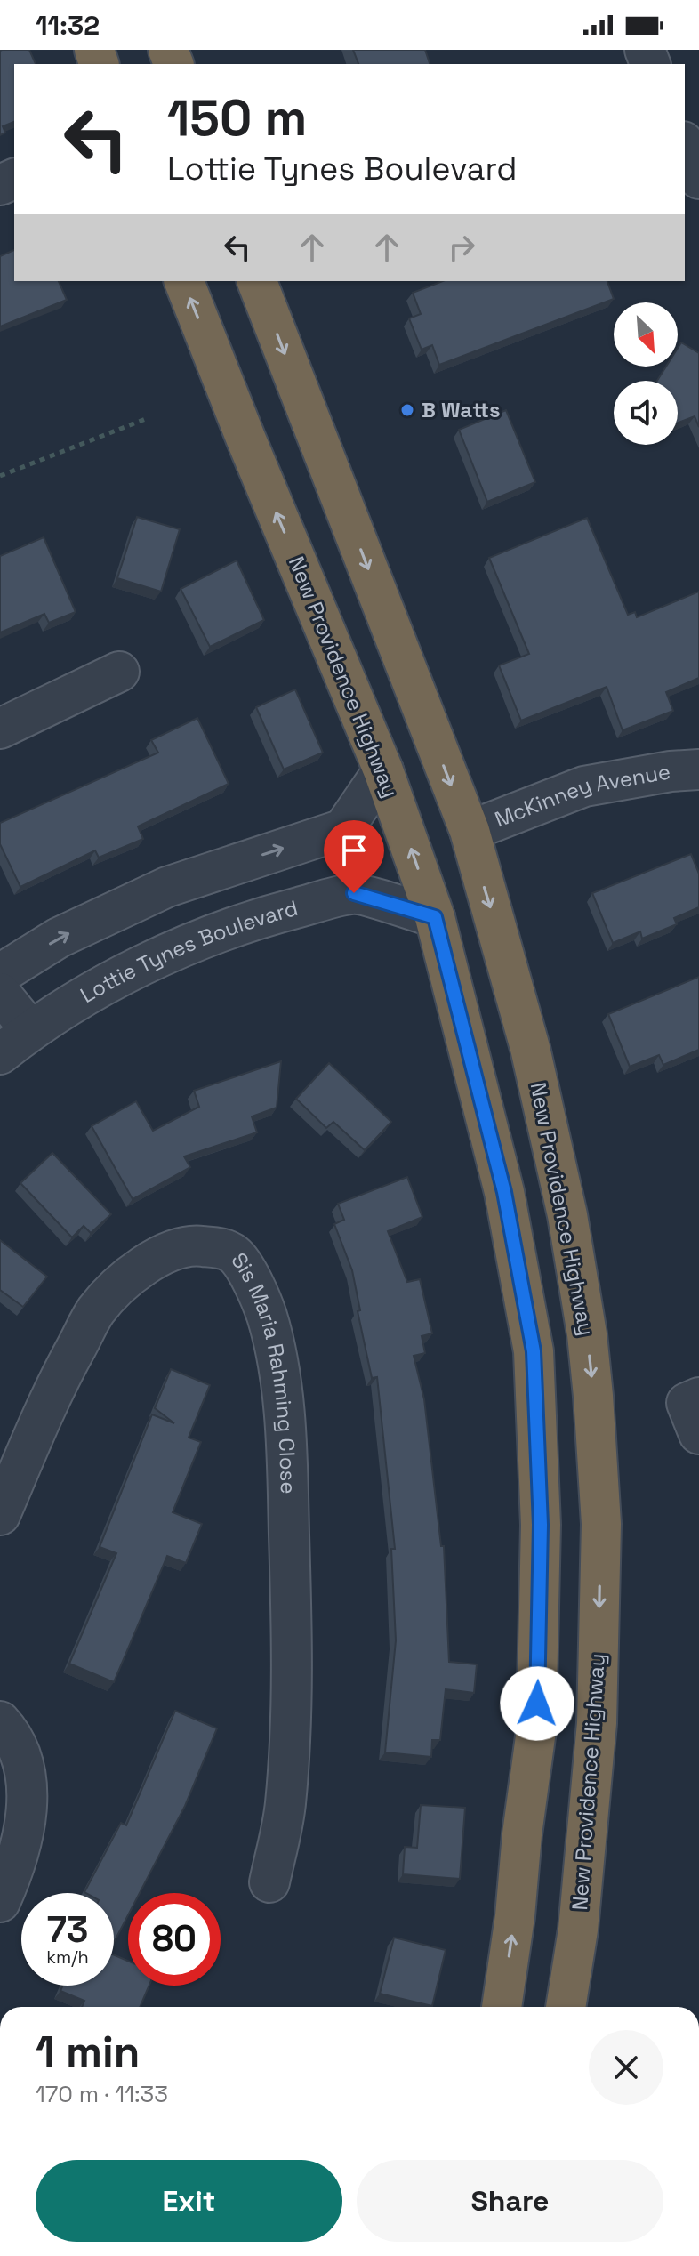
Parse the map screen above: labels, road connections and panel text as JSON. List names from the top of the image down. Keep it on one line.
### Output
{"streets":{"highway":["New Providence Highway"],"street":["McKinney Avenue","Lottie Tynes Boulevard","Sis Maria Rahming Close"]},"crossings":[["New Providence Highway","McKinney Avenue"],["New Providence Highway","Lottie Tynes Boulevard"]],"places":["B Watts"],"north":"bottom right","page":{"status":"11:32","turn":["150 m","Lottie Tynes Boulevard"],"speed":"73 km/h","limit":"80","heading":["1 min","170 m · 11:33"],"buttons":["Exit","Share"]}}
